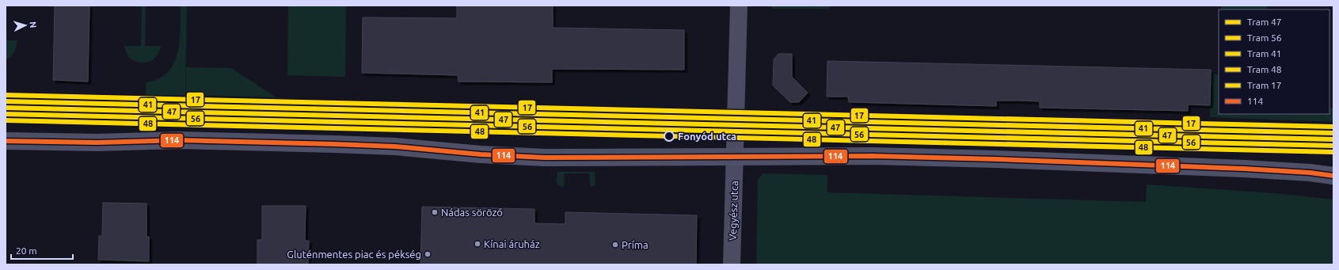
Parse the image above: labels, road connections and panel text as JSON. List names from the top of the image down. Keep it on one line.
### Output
{"streets":{"street":["Vegyész utca"]},"places":["Fonyód utca","Nádas söröző","Kínai áruház","Príma","Gluténmentes piac és pékség"],"lines":["tram line 17","tram line 41","tram line 47","tram line 56","tram line 48","transit line 114"],"legend":["Tram 47","Tram 56","Tram 41","Tram 48","Tram 17","114"],"scale_bar":"20 m","north":"right"}
